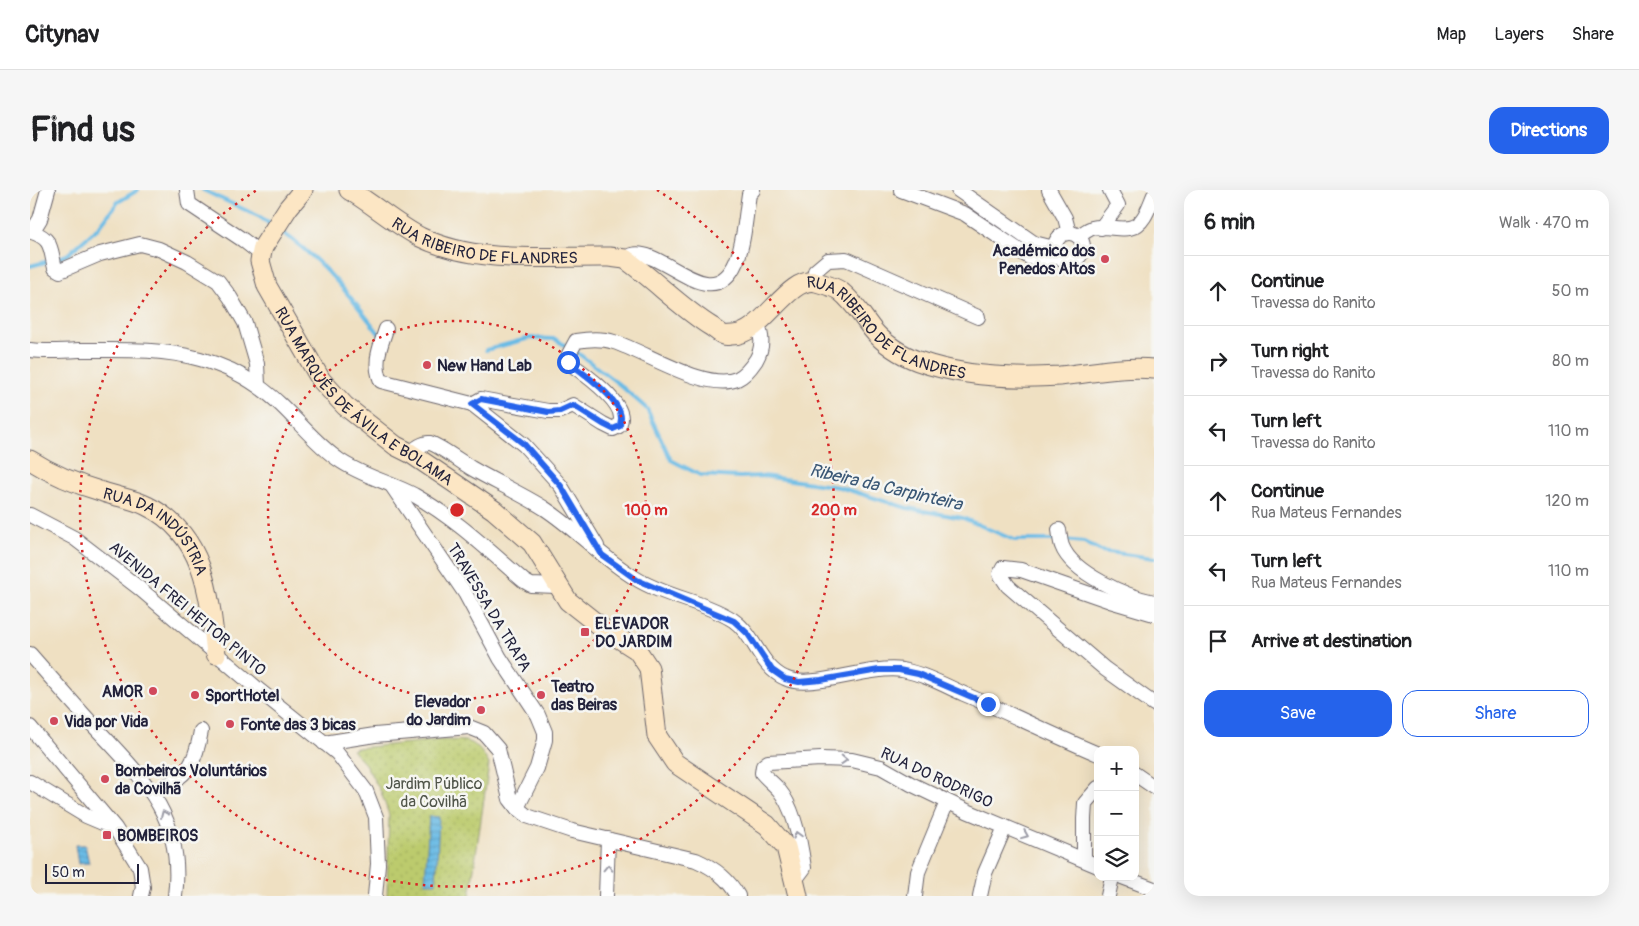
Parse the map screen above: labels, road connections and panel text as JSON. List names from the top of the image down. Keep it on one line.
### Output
{"streets":{"main road":["RUA RIBEIRO DE FLANDRES","RUA MARQUÊS DE ÁVILA E BOLAMA","RUA DA INDÚSTRIA"],"street":["TRAVESSA DA TRAPA","AVENIDA FREI HEITOR PINTO","RUA DO RODRIGO"]},"crossings":[["RUA MARQUÊS DE ÁVILA E BOLAMA","RUA DO RODRIGO"],["RUA DA INDÚSTRIA","AVENIDA FREI HEITOR PINTO"]],"water":["Ribeira da Carpinteira"],"parks":["Jardim Público da Covilhã"],"places":{"other":["Académico dos Penedos Altos","New Hand Lab","AMOR","SportHotel","Teatro das Beiras","Elevador do Jardim","Vida por Vida","Fonte das 3 bicas","Bombeiros Voluntários da Covilhã"],"transit":["ELEVADOR DO JARDIM","BOMBEIROS"]},"scale_bar":"50 m","page":{"header":"Citynav","nav":["Map","Layers","Share"],"buttons":["Directions",["Save","Share"]],"title":"Find us","heading":["6 min","Walk · 470 m"],"list":[["Continue","Travessa do Ranito","50 m"],["Turn right","Travessa do Ranito","80 m"],["Turn left","Travessa do Ranito","110 m"],["Continue","Rua Mateus Fernandes","120 m"],["Turn left","Rua Mateus Fernandes","110 m"],"Arrive at destination"],"map_buttons":["+","−"],"scale":"50 m"},"rings":["100 m","200 m"]}
